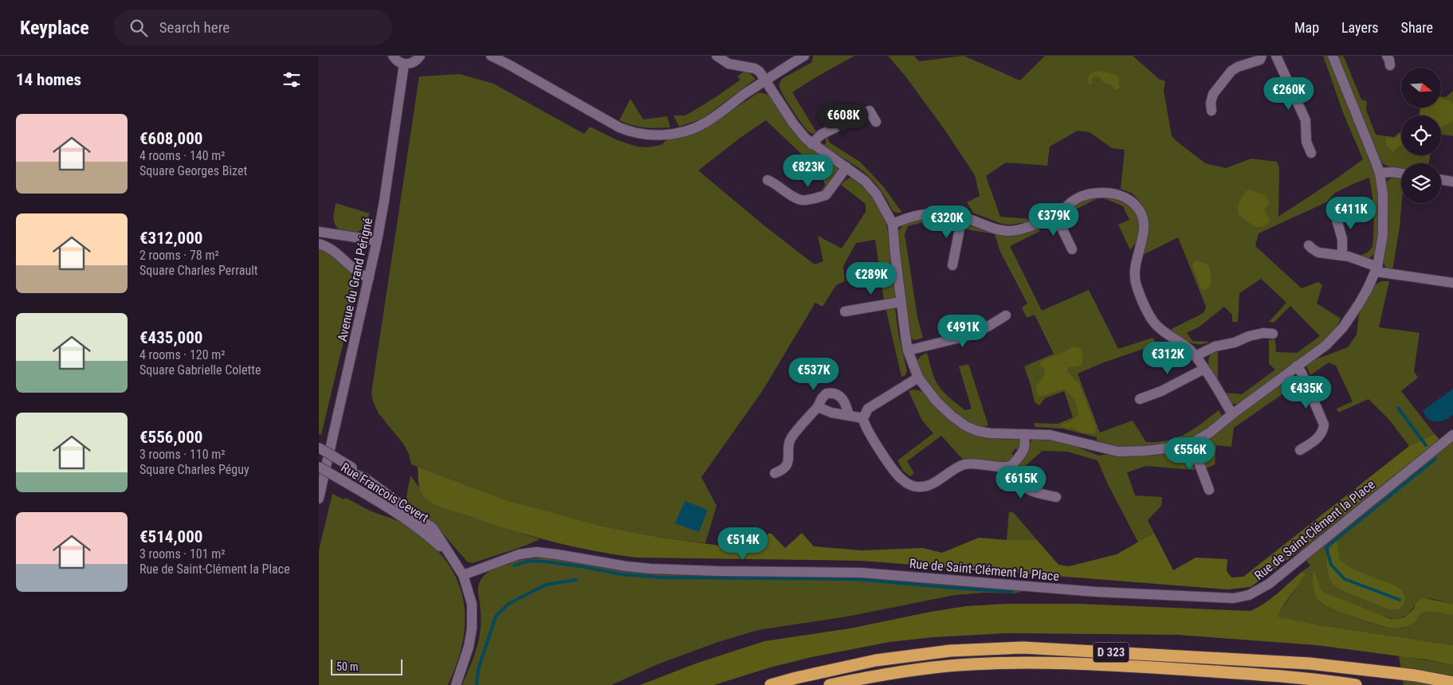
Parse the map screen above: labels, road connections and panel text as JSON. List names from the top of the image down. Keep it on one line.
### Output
{"streets":{"highway":["D 323"],"street":["Avenue du Grand Périgné","Rue Francois Cevert","Rue de Saint-Clément la Place"]},"crossings":[["Rue Francois Cevert","Rue de Saint-Clément la Place"]],"scale_bar":"50 m","north":"right","page":{"header":"Keyplace","search":"Search here","nav":["Map","Layers","Share"],"heading":"14 homes","price":["€260K","€608K","€823K","€411K","€379K","€320K","€289K","€491K","€312K","€537K","€435K","€556K","€615K","€514K"],"list":[{"name":"€608,000","note":"4 rooms · 140 m² · Square Georges Bizet"},{"name":"€312,000","note":"2 rooms · 78 m² · Square Charles Perrault"},{"name":"€435,000","note":"4 rooms · 120 m² · Square Gabrielle Colette"},{"name":"€556,000","note":"3 rooms · 110 m² · Square Charles Péguy"},{"name":"€514,000","note":"3 rooms · 101 m² · Rue de Saint-Clément la Place"}],"scale":"50 m"}}
